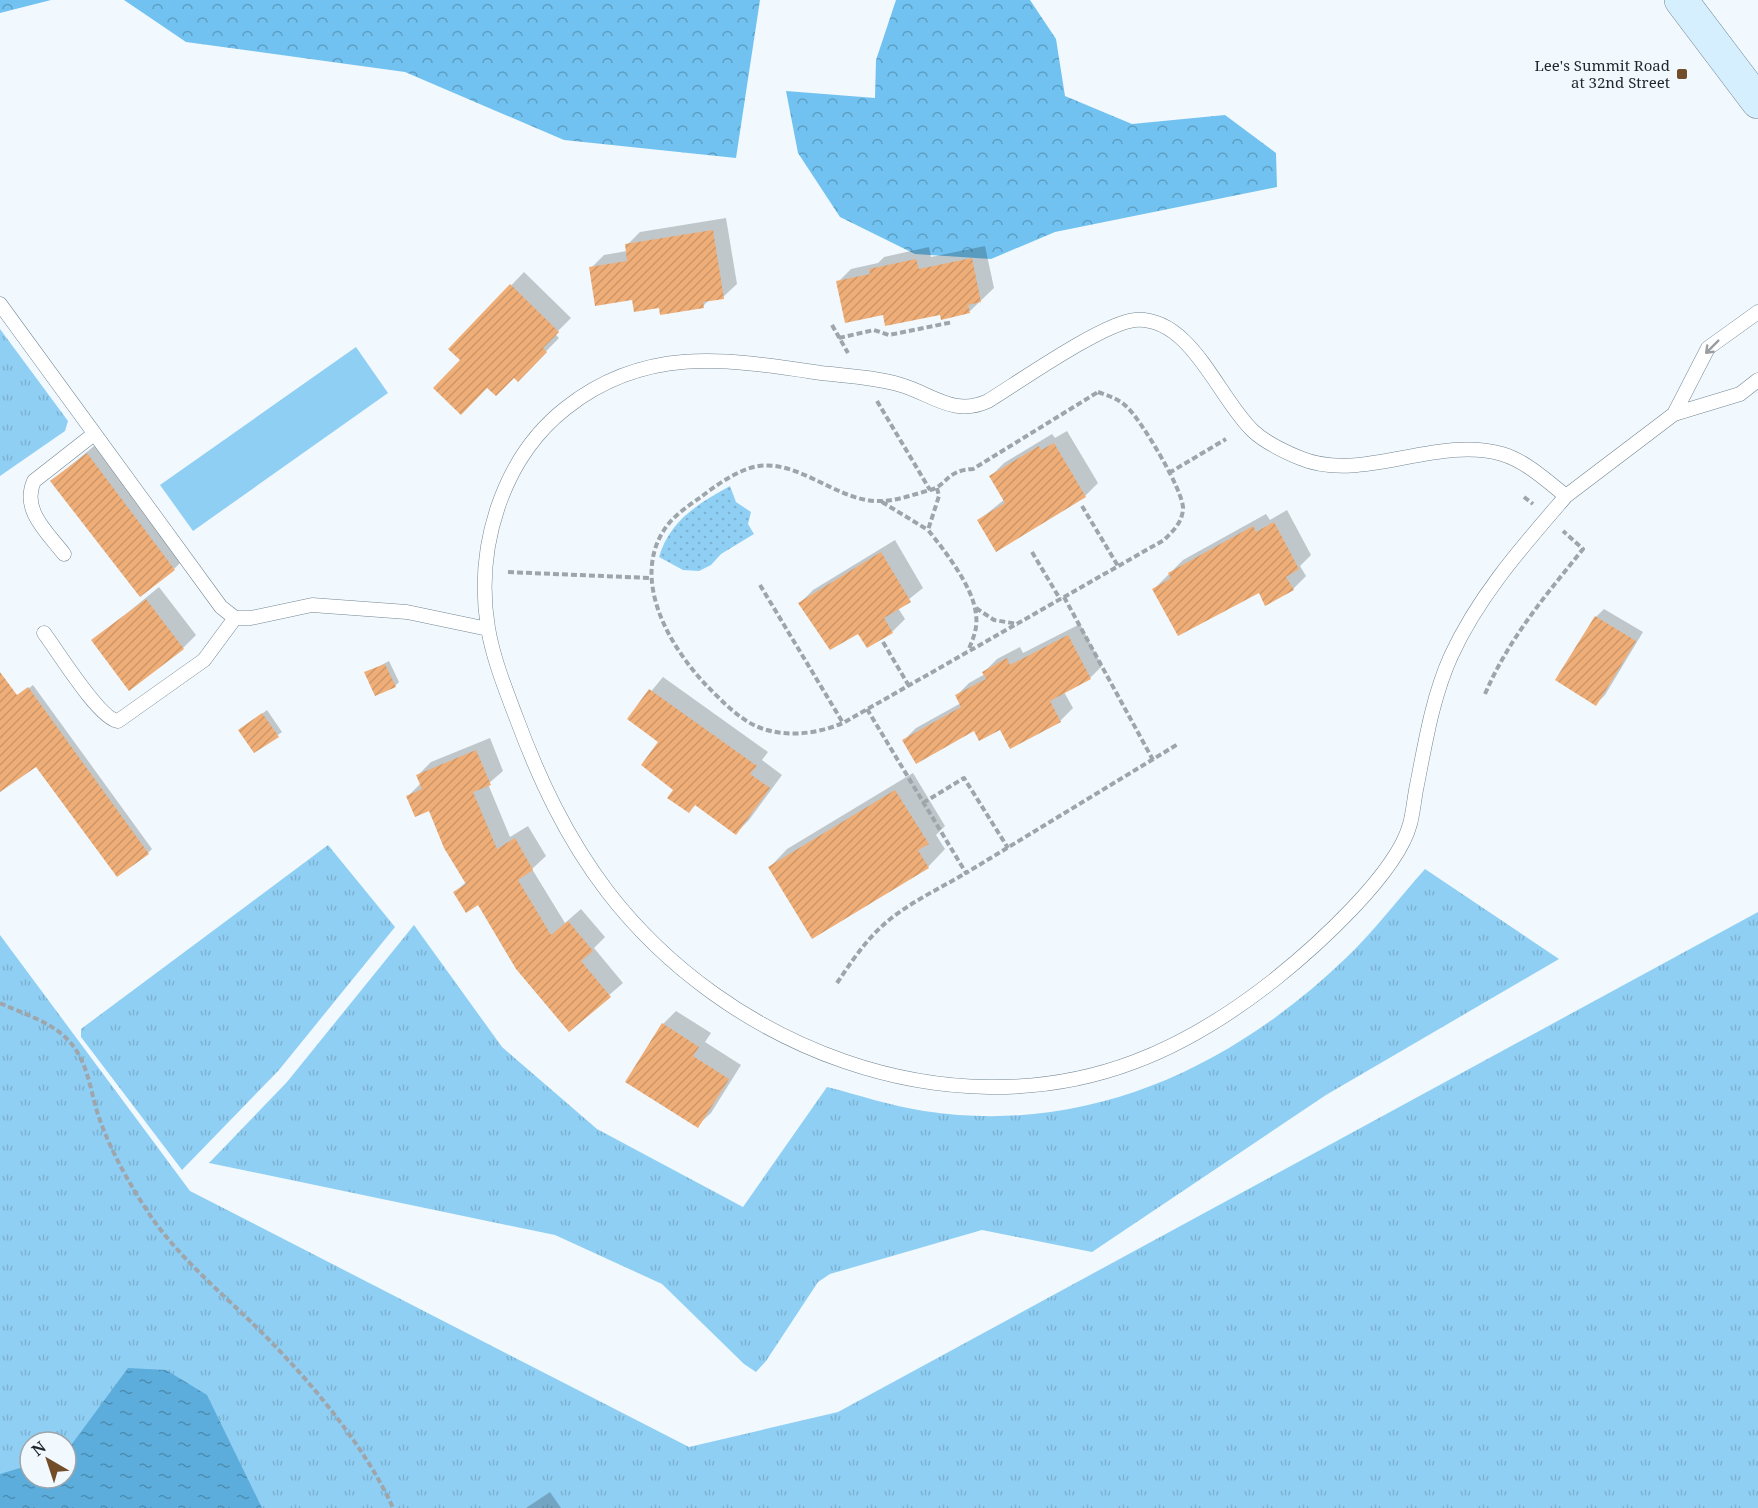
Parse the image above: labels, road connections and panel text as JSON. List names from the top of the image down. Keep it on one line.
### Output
{"places":{"transit":["Lee's Summit Road at 32nd Street"]},"north":"top left"}
